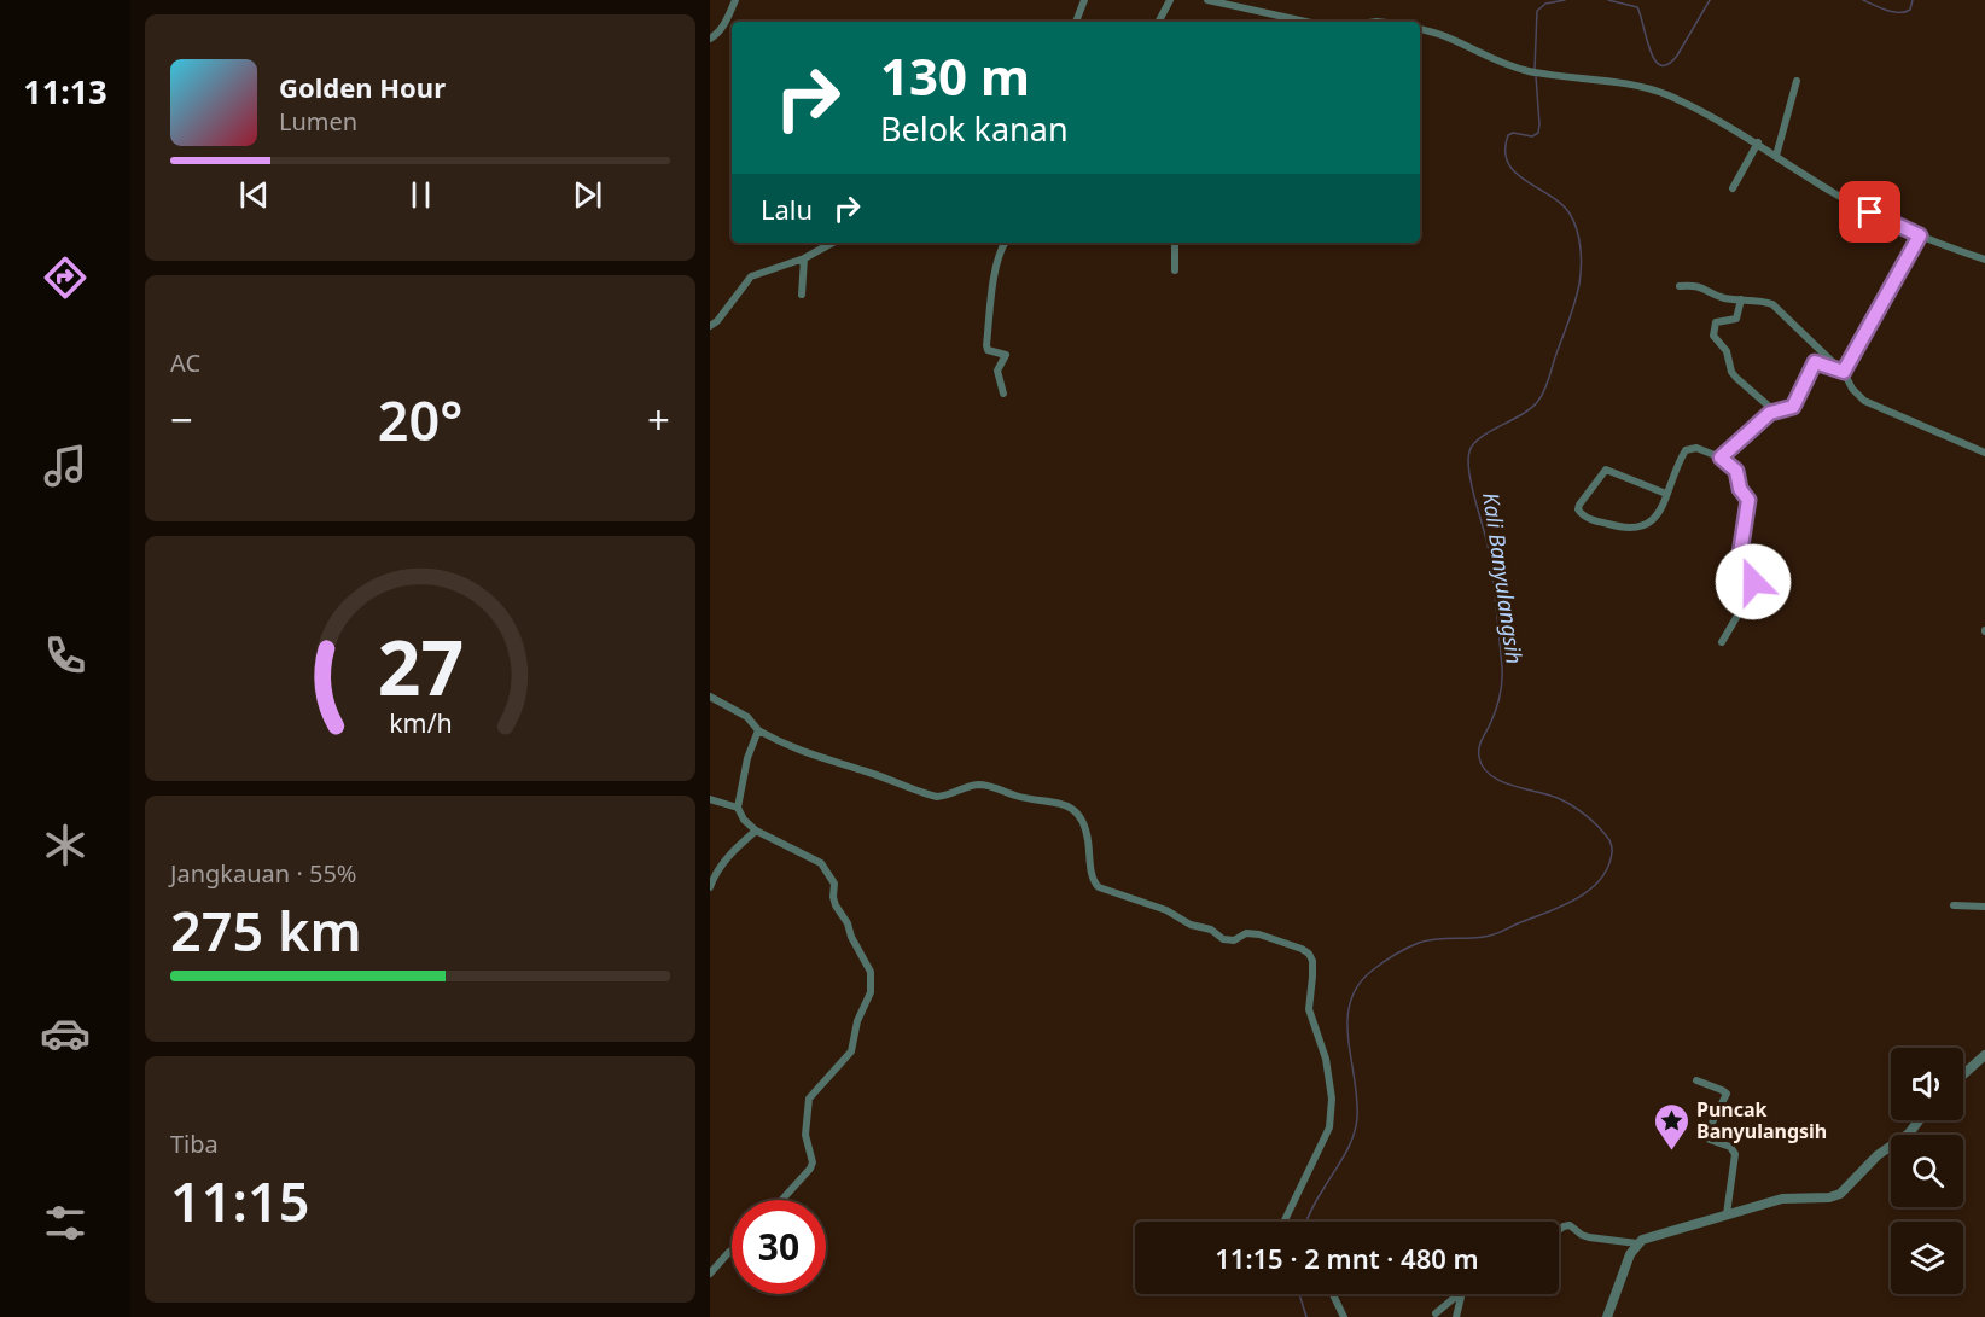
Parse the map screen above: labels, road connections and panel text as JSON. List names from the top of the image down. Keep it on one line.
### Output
{"water":["Kali Banyulangsih"],"places":{"place":["Puncak Banyulangsih"]},"page":{"tabs":"11:13","turn":["130 m","Belok kanan"],"song":["Golden Hour","Lumen"],"then":"Lalu","tile":["AC",["Jangkauan · 55%","275 km"],["Tiba","11:15"]],"heat":["−","20°","+"],"limit":"30","trip":"11:15 · 2 mnt · 480 m","gauge":["27","km/h"]}}
